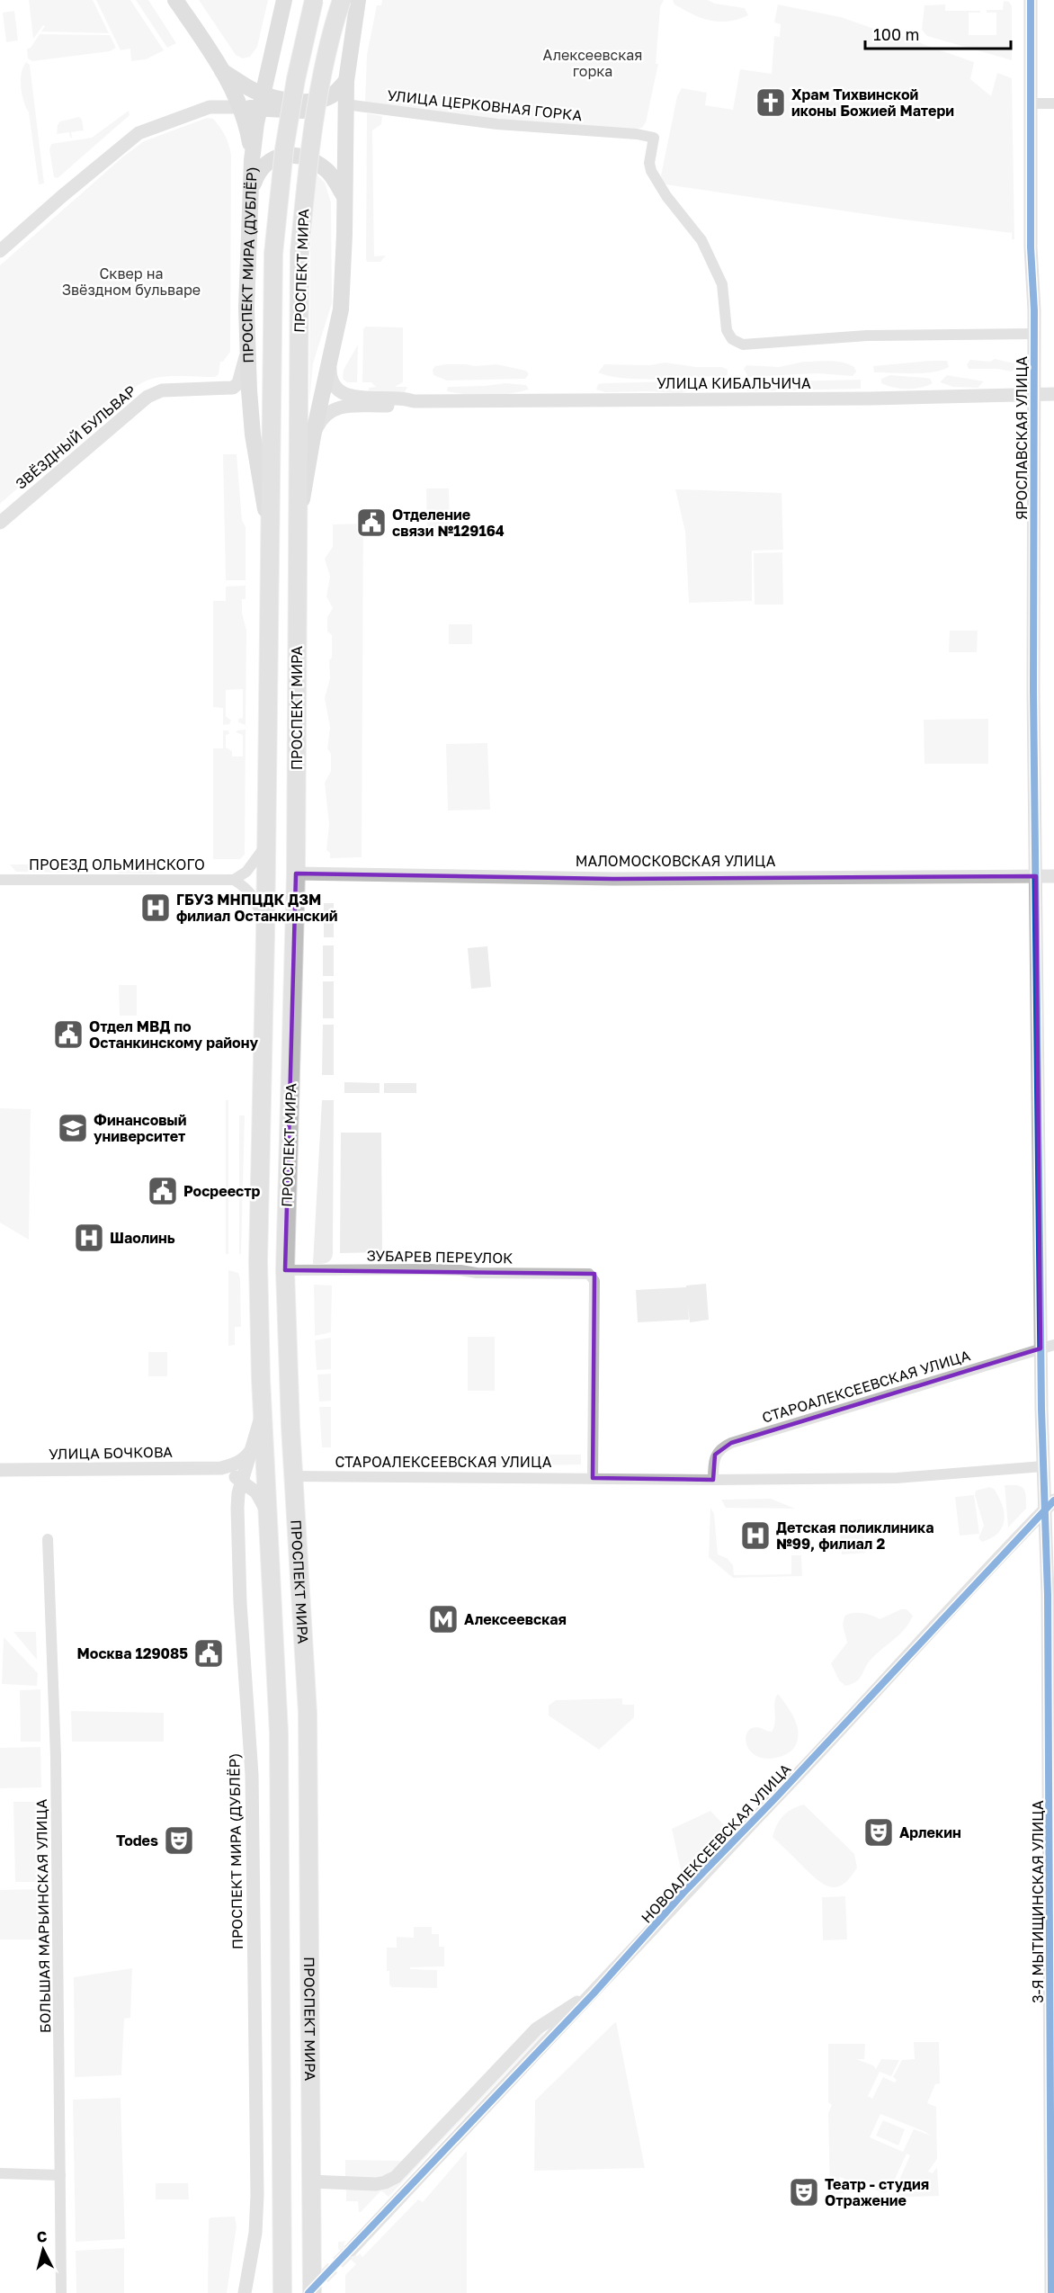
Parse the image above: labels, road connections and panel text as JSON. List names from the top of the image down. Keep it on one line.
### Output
{"streets":{"main road":["ПРОСПЕКТ МИРА (ДУБЛЁР)","ПРОСПЕКТ МИРА"],"street":["УЛИЦА ЦЕРКОВНАЯ ГОРКА","УЛИЦА КИБАЛЬЧИЧА","ЗВЁЗДНЫЙ БУЛЬВАР","ЯРОСЛАВСКАЯ УЛИЦА","МАЛОМОСКОВСКАЯ УЛИЦА","ПРОЕЗД ОЛЬМИНСКОГО","ЗУБАРЕВ ПЕРЕУЛОК","СТАРОАЛЕКСЕЕВСКАЯ УЛИЦА","УЛИЦА БОЧКОВА","НОВОАЛЕКСЕЕВСКАЯ УЛИЦА","3-Я МЫТИЩИНСКАЯ УЛИЦА","БОЛЬШАЯ МАРЬИНСКАЯ УЛИЦА"]},"crossings":[["УЛИЦА ЦЕРКОВНАЯ ГОРКА","ЯРОСЛАВСКАЯ УЛИЦА"],["ПРОСПЕКТ МИРА (ДУБЛЁР)","ПРОСПЕКТ МИРА"],["ПРОСПЕКТ МИРА (ДУБЛЁР)","ЗВЁЗДНЫЙ БУЛЬВАР"],["ПРОСПЕКТ МИРА (ДУБЛЁР)","УЛИЦА БОЧКОВА"],["ПРОСПЕКТ МИРА","МАЛОМОСКОВСКАЯ УЛИЦА"],["ПРОСПЕКТ МИРА","ЗУБАРЕВ ПЕРЕУЛОК"],["ПРОСПЕКТ МИРА","СТАРОАЛЕКСЕЕВСКАЯ УЛИЦА"],["УЛИЦА КИБАЛЬЧИЧА","ЯРОСЛАВСКАЯ УЛИЦА"],["ЯРОСЛАВСКАЯ УЛИЦА","МАЛОМОСКОВСКАЯ УЛИЦА"],["ЯРОСЛАВСКАЯ УЛИЦА","СТАРОАЛЕКСЕЕВСКАЯ УЛИЦА"],["ЯРОСЛАВСКАЯ УЛИЦА","3-Я МЫТИЩИНСКАЯ УЛИЦА"],["ЗУБАРЕВ ПЕРЕУЛОК","СТАРОАЛЕКСЕЕВСКАЯ УЛИЦА"],["СТАРОАЛЕКСЕЕВСКАЯ УЛИЦА","3-Я МЫТИЩИНСКАЯ УЛИЦА"],["НОВОАЛЕКСЕЕВСКАЯ УЛИЦА","3-Я МЫТИЩИНСКАЯ УЛИЦА"]],"parks":["Алексеевская горка","Сквер на Звёздном бульваре"],"places":{"church":["Храм Тихвинской иконы Божией Матери"],"public building":["Отделение связи №129164","Отдел МВД по Останкинскому району","Росреестр","Москва 129085"],"hospital":["ГБУЗ МНПЦДК ДЗМ филиал Останкинский","Шаолинь","Детская поликлиника №99, филиал 2"],"school or university":["Финансовый университет"],"metro station":["Алексеевская"],"theatre":["Арлекин","Todes","Театр - студия Отражение"]},"scale_bar":"100 m","north":"top"}
